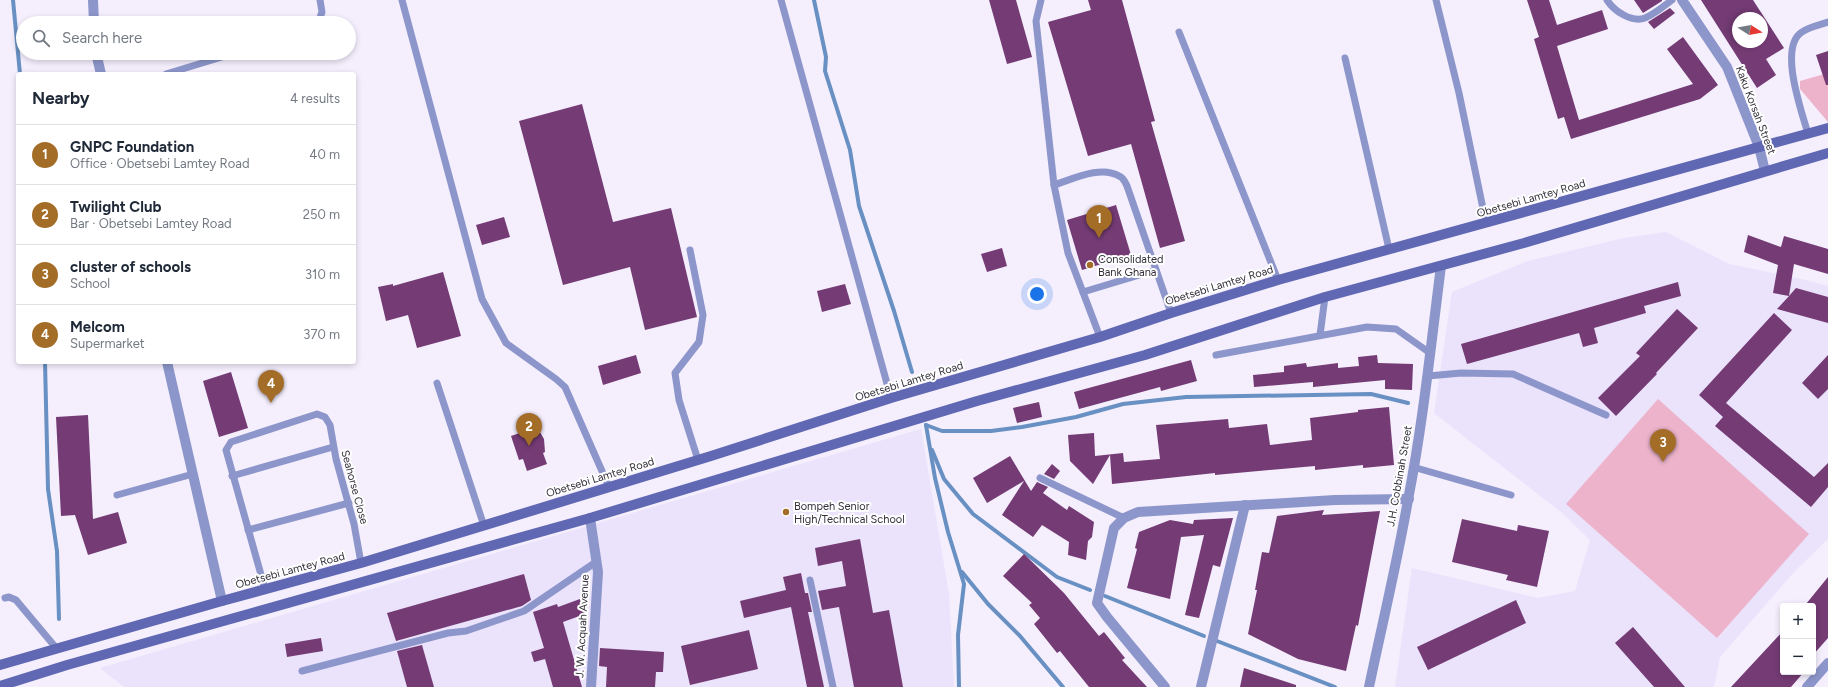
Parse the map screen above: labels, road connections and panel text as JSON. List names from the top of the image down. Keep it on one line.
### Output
{"streets":{"main road":["Obetsebi Lamtey Road"],"street":["Kaku Korsah Street","J.H. Cobbinah Street","J. W. Acquah Avenue"],"lane":["Seahorse Close"]},"crossings":[["Kaku Korsah Street","Obetsebi Lamtey Road"],["Obetsebi Lamtey Road","Seahorse Close"]],"places":["Consolidated Bank Ghana","Bompeh Senior High/Technical School"],"north":"right","page":{"search":"Search here","heading":["Nearby","4 results"],"list":[{"mark":"1","name":"GNPC Foundation","note":"Office · Obetsebi Lamtey Road","value":"40 m"},{"mark":"2","name":"Twilight Club","note":"Bar · Obetsebi Lamtey Road","value":"250 m"},{"mark":"3","name":"cluster of schools","note":"School","value":"310 m"},{"mark":"4","name":"Melcom","note":"Supermarket","value":"370 m"}],"pins":["1","4","2","3"],"map_buttons":["+","−"]}}
